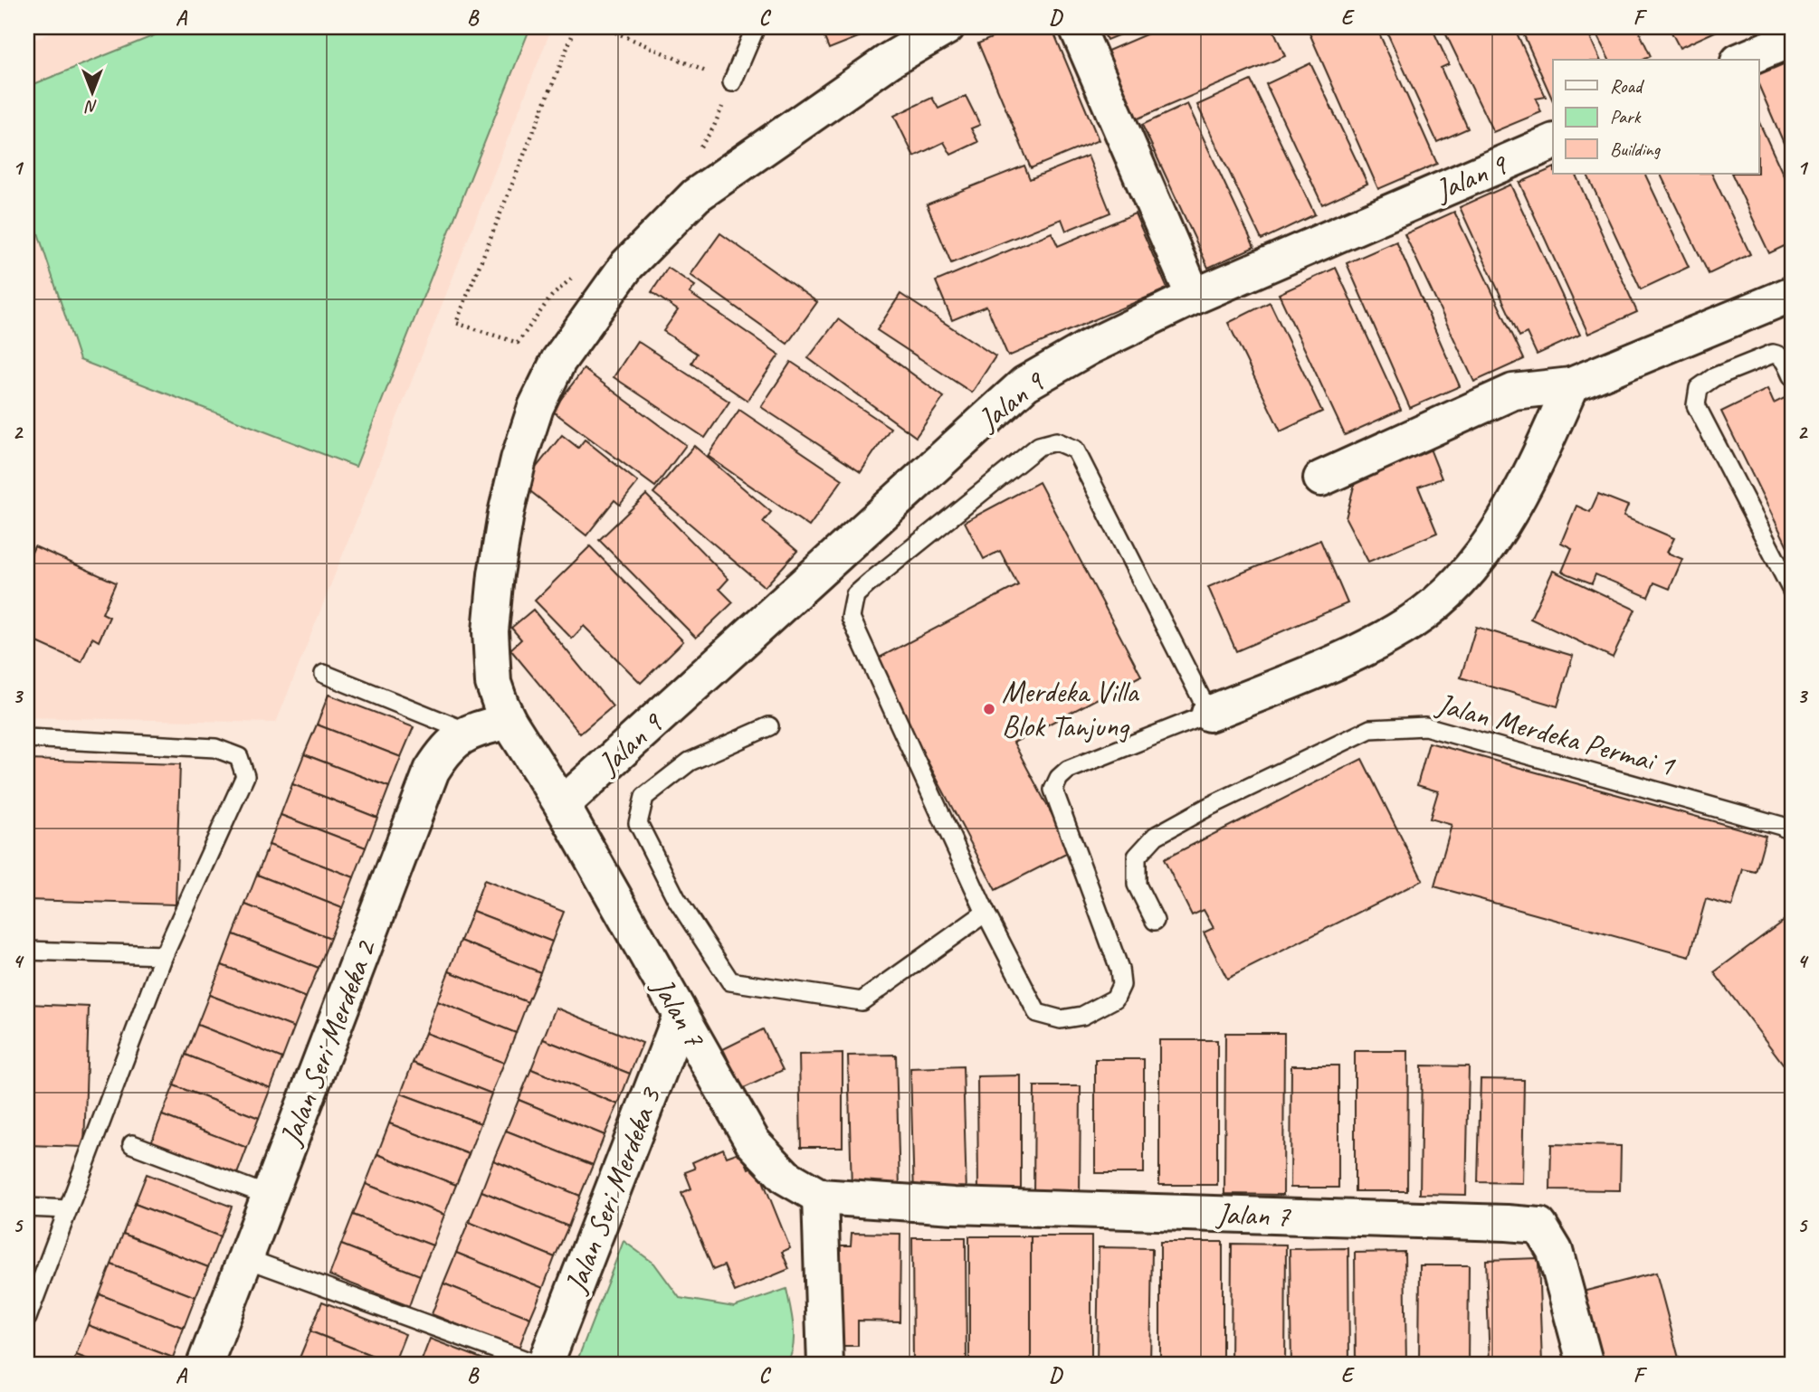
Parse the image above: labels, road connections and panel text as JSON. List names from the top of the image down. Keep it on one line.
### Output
{"streets":{"street":["Jalan 9","Jalan 7","Jalan Seri Merdeka 2","Jalan Seri Merdeka 3"],"lane":["Jalan Merdeka Permai 1"]},"crossings":[["Jalan 9","Jalan 7"],["Jalan 7","Jalan Seri Merdeka 2"],["Jalan 7","Jalan Seri Merdeka 3"]],"places":["Merdeka Villa Blok Tanjung"],"legend":["Road","Park","Building"],"north":"bottom","grid":{"columns":["A","B","C","D","E","F"],"rows":["1","2","3","4","5"]}}
